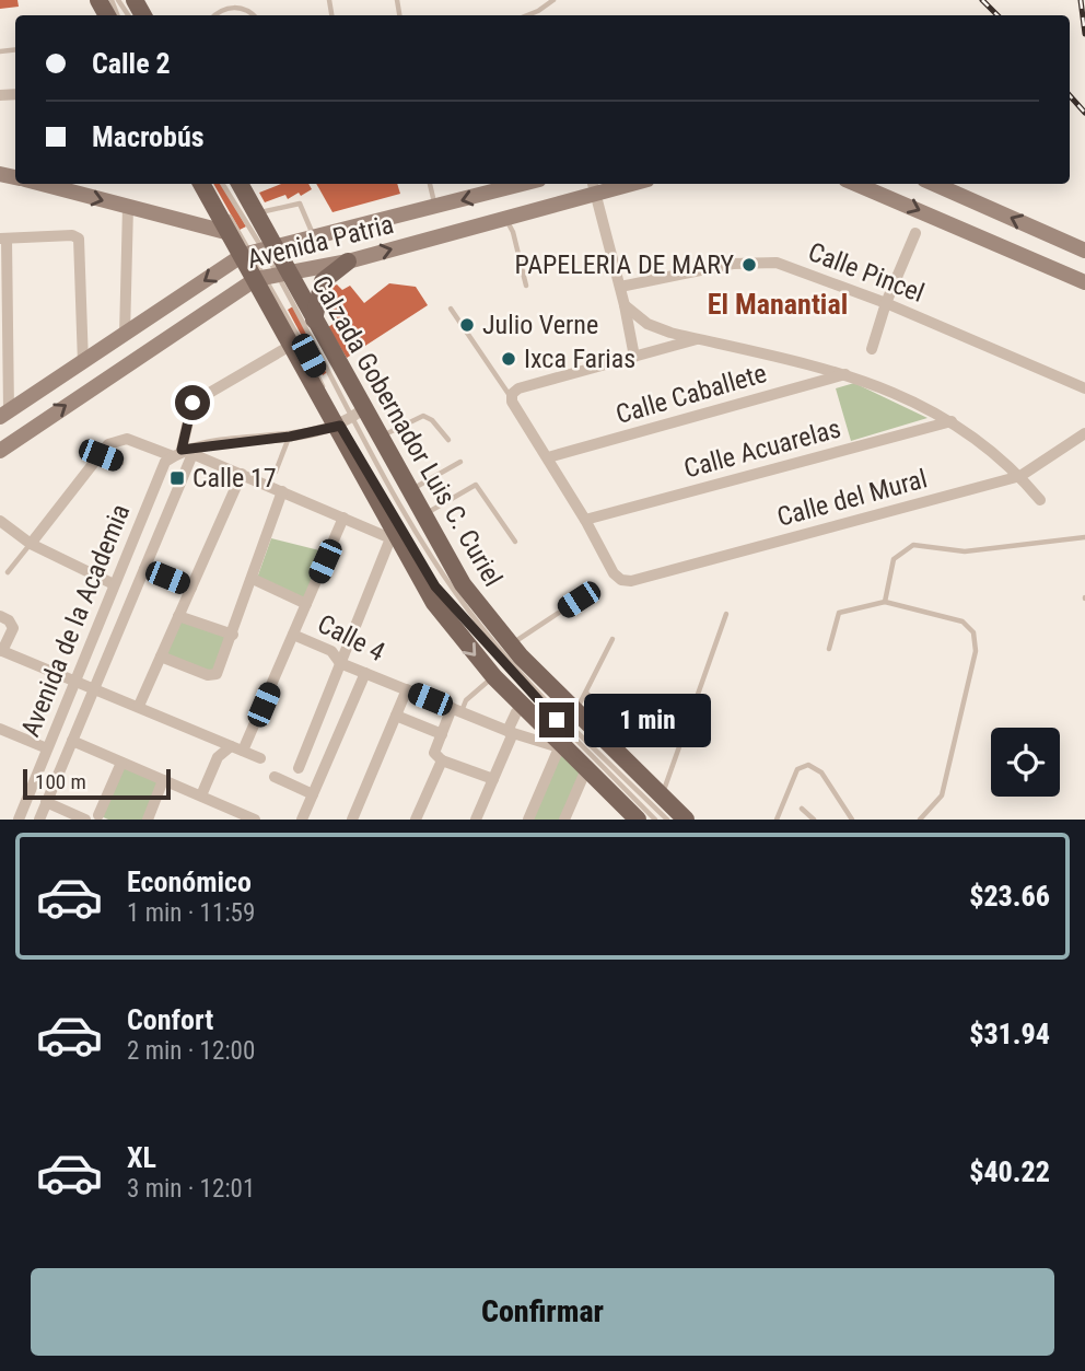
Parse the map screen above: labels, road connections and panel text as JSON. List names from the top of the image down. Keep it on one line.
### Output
{"streets":{"main road":["Calzada Gobernador Luis C. Curiel"],"street":["Avenida Patria","Calle Pincel","Calle Caballete","Calle Acuarelas","Calle del Mural","Avenida de la Academia","Calle 4"]},"crossings":[["Avenida Patria","Calzada Gobernador Luis C. Curiel"],["Calzada Gobernador Luis C. Curiel","Calle 4"],["Calle Acuarelas","Calle del Mural"]],"districts":["El Manantial"],"places":{"other":["PAPELERIA DE MARY","Julio Verne","Ixca Farias"],"transit":["Calle 17"]},"scale_bar":"100 m","page":{"banner":["Calle 2","Macrobús"],"bubble":"1 min","scale":"100 m","list":[{"name":"Económico","note":"1 min · 11:59","value":"$23.66"},{"name":"Confort","note":"2 min · 12:00","value":"$31.94"},{"name":"XL","note":"3 min · 12:01","value":"$40.22"}],"buttons":"Confirmar"}}
